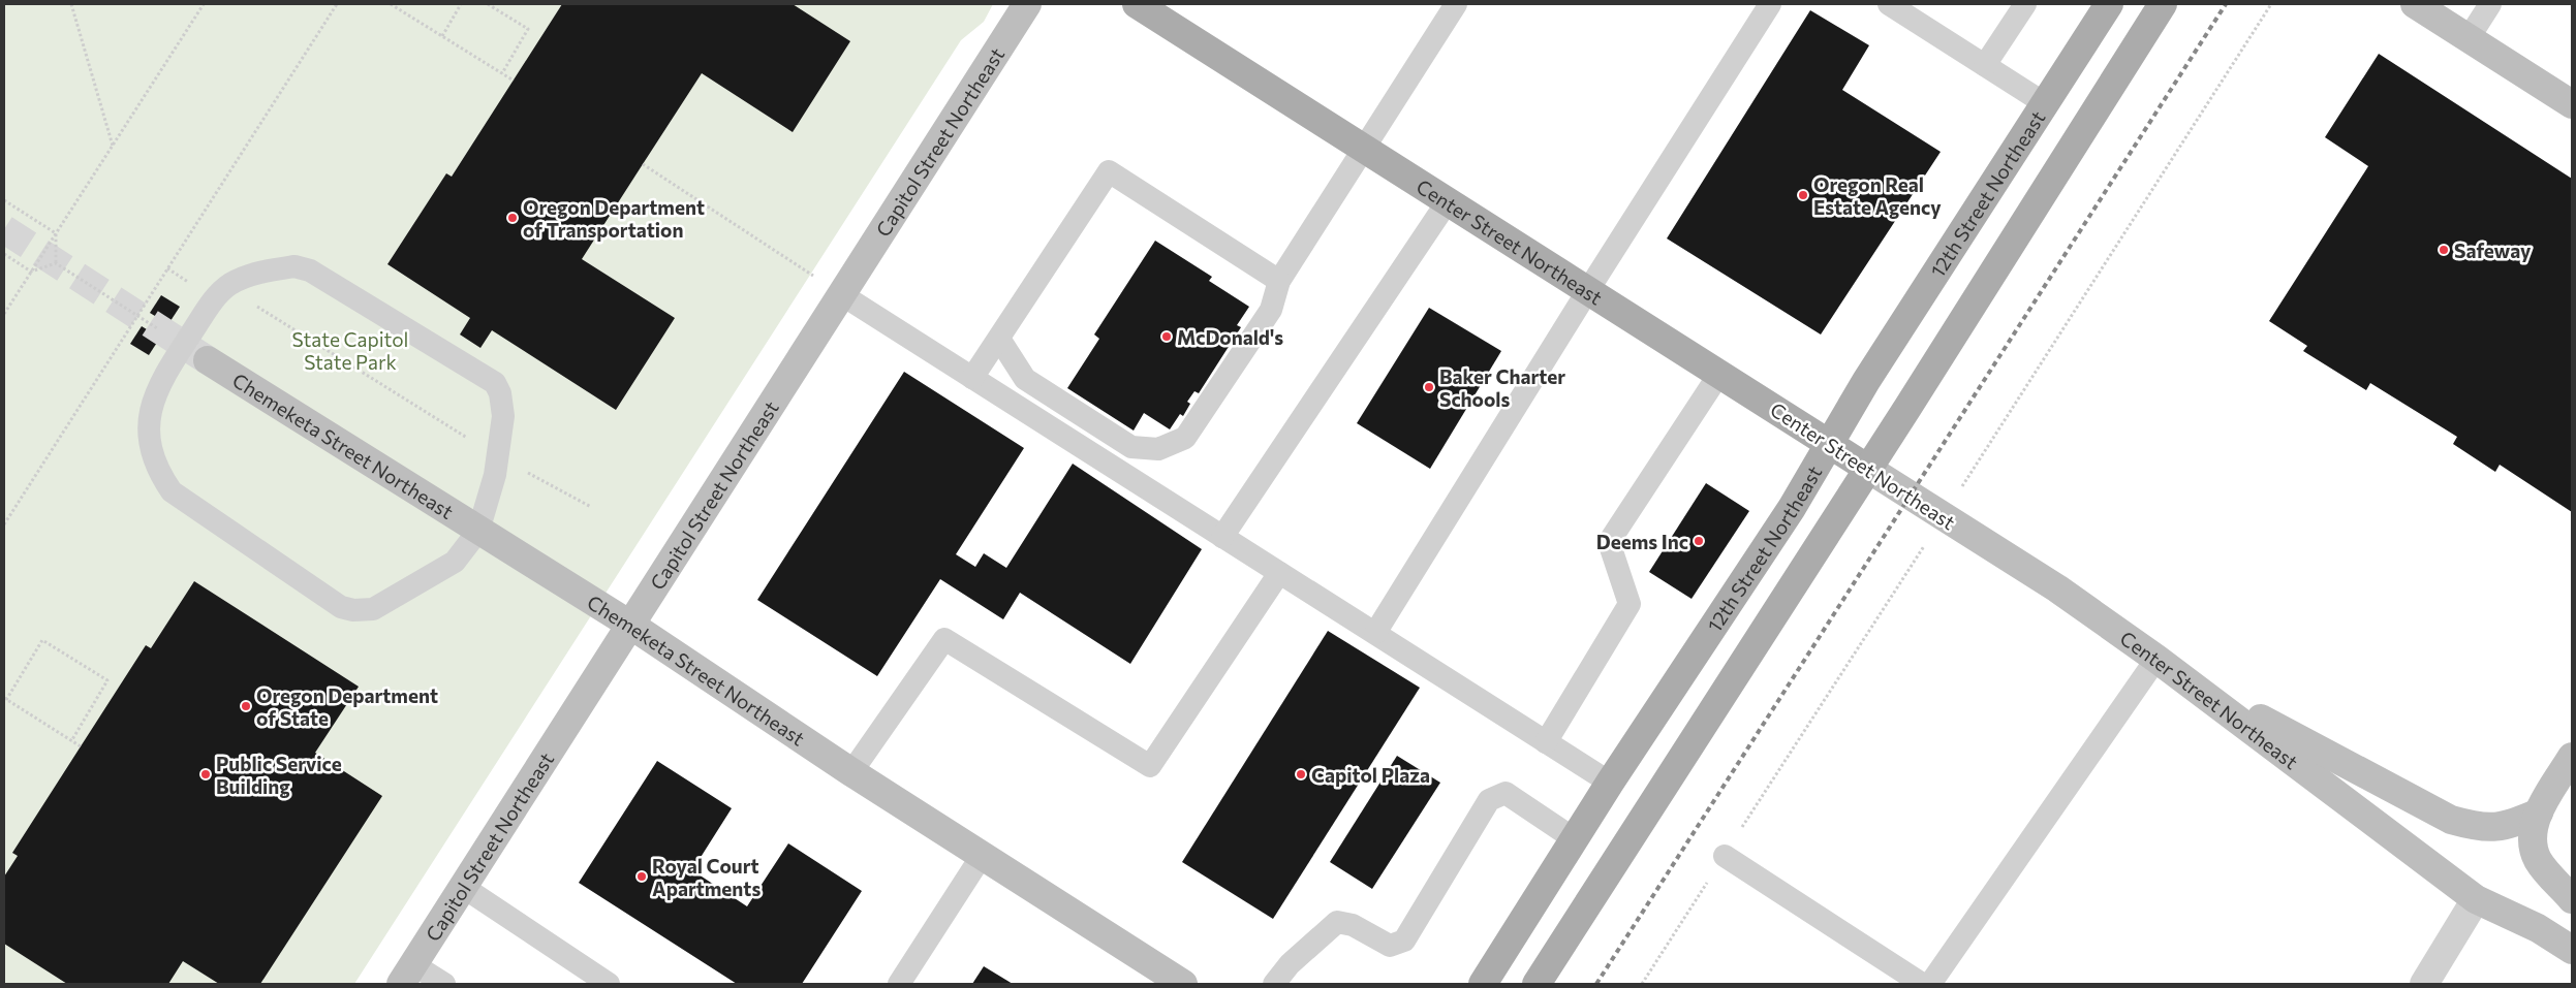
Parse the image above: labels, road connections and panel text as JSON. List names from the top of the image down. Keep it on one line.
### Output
{"streets":{"main road":["12th Street Northeast","Center Street Northeast"],"street":["Capitol Street Northeast","Chemeketa Street Northeast"]},"crossings":[["Capitol Street Northeast","Chemeketa Street Northeast"],["12th Street Northeast","Center Street Northeast"]],"parks":["State Capitol State Park"],"places":["Oregon Real Estate Agency","Oregon Department of Transportation","Safeway","McDonald's","Baker Charter Schools","Deems Inc","Oregon Department of State","Public Service Building","Capitol Plaza","Royal Court Apartments"]}
